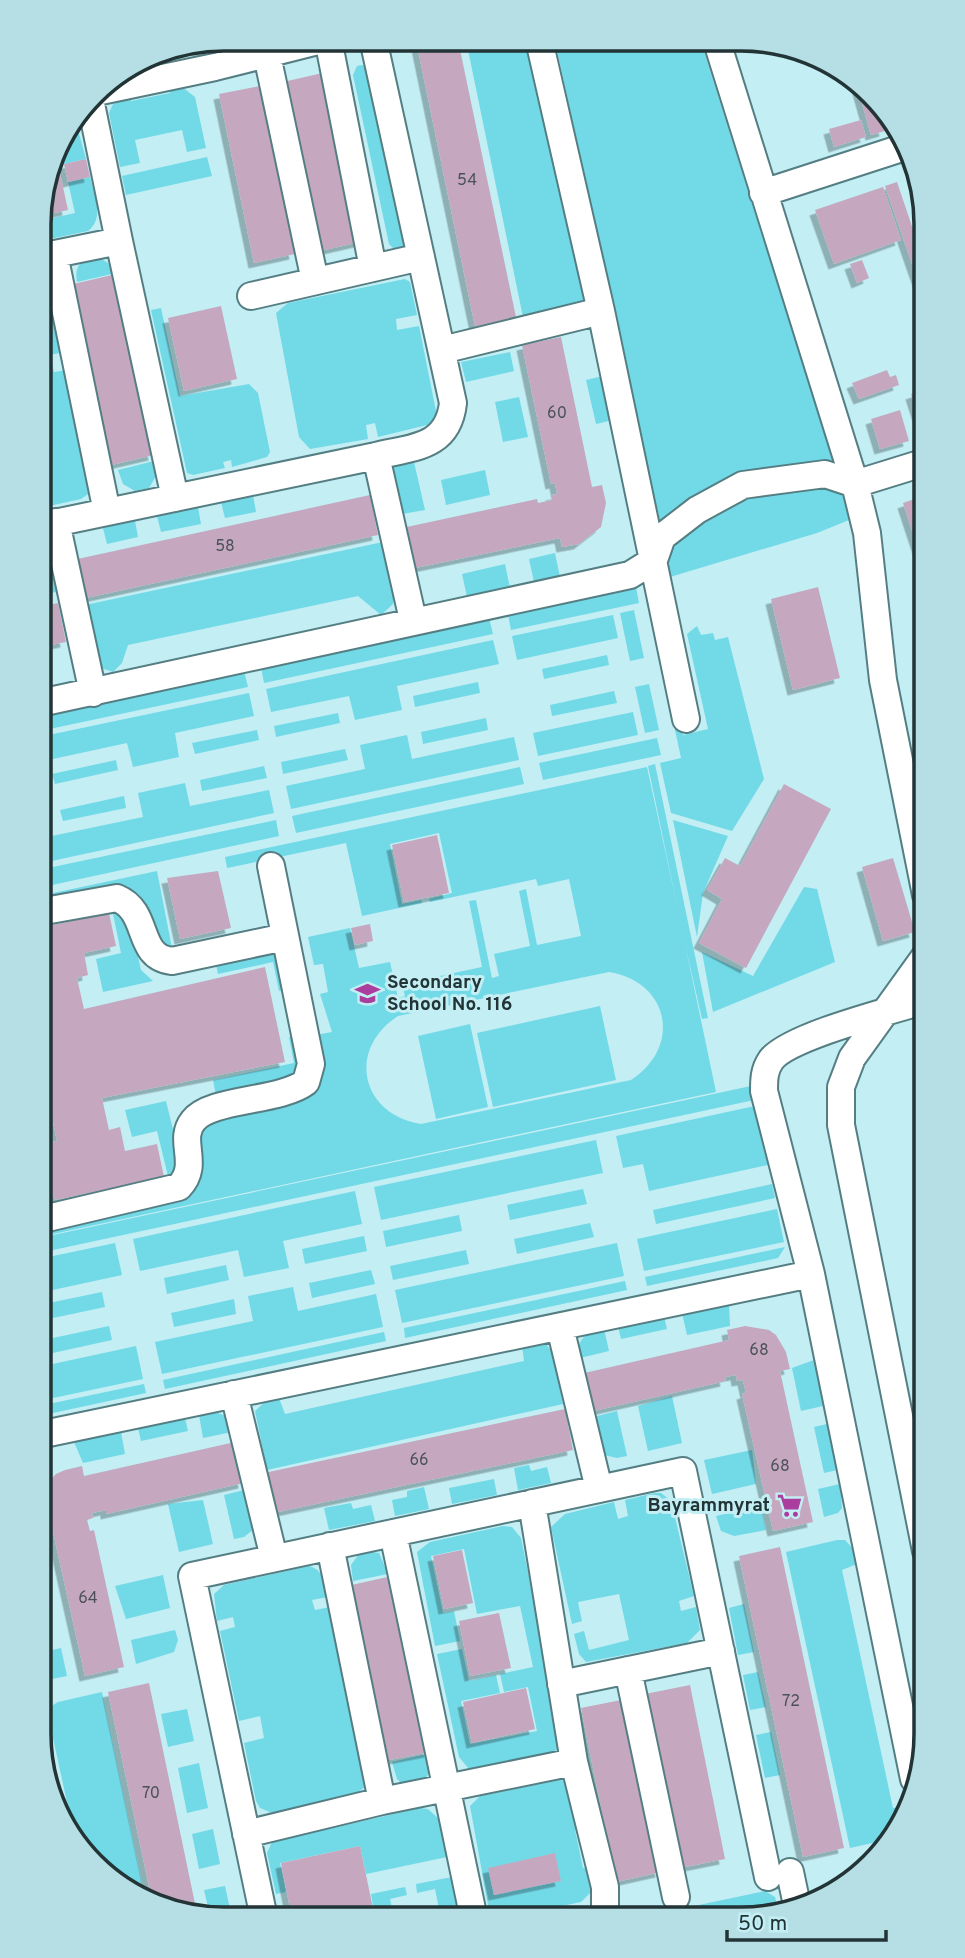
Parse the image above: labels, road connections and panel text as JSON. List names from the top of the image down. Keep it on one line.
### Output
{"places":{"school or university":["Secondary School No. 116"],"supermarket":["Bayrammyrat"]},"house_numbers":["54","60","58","68","66","68","64","72","70"],"scale_bar":"50 m"}
